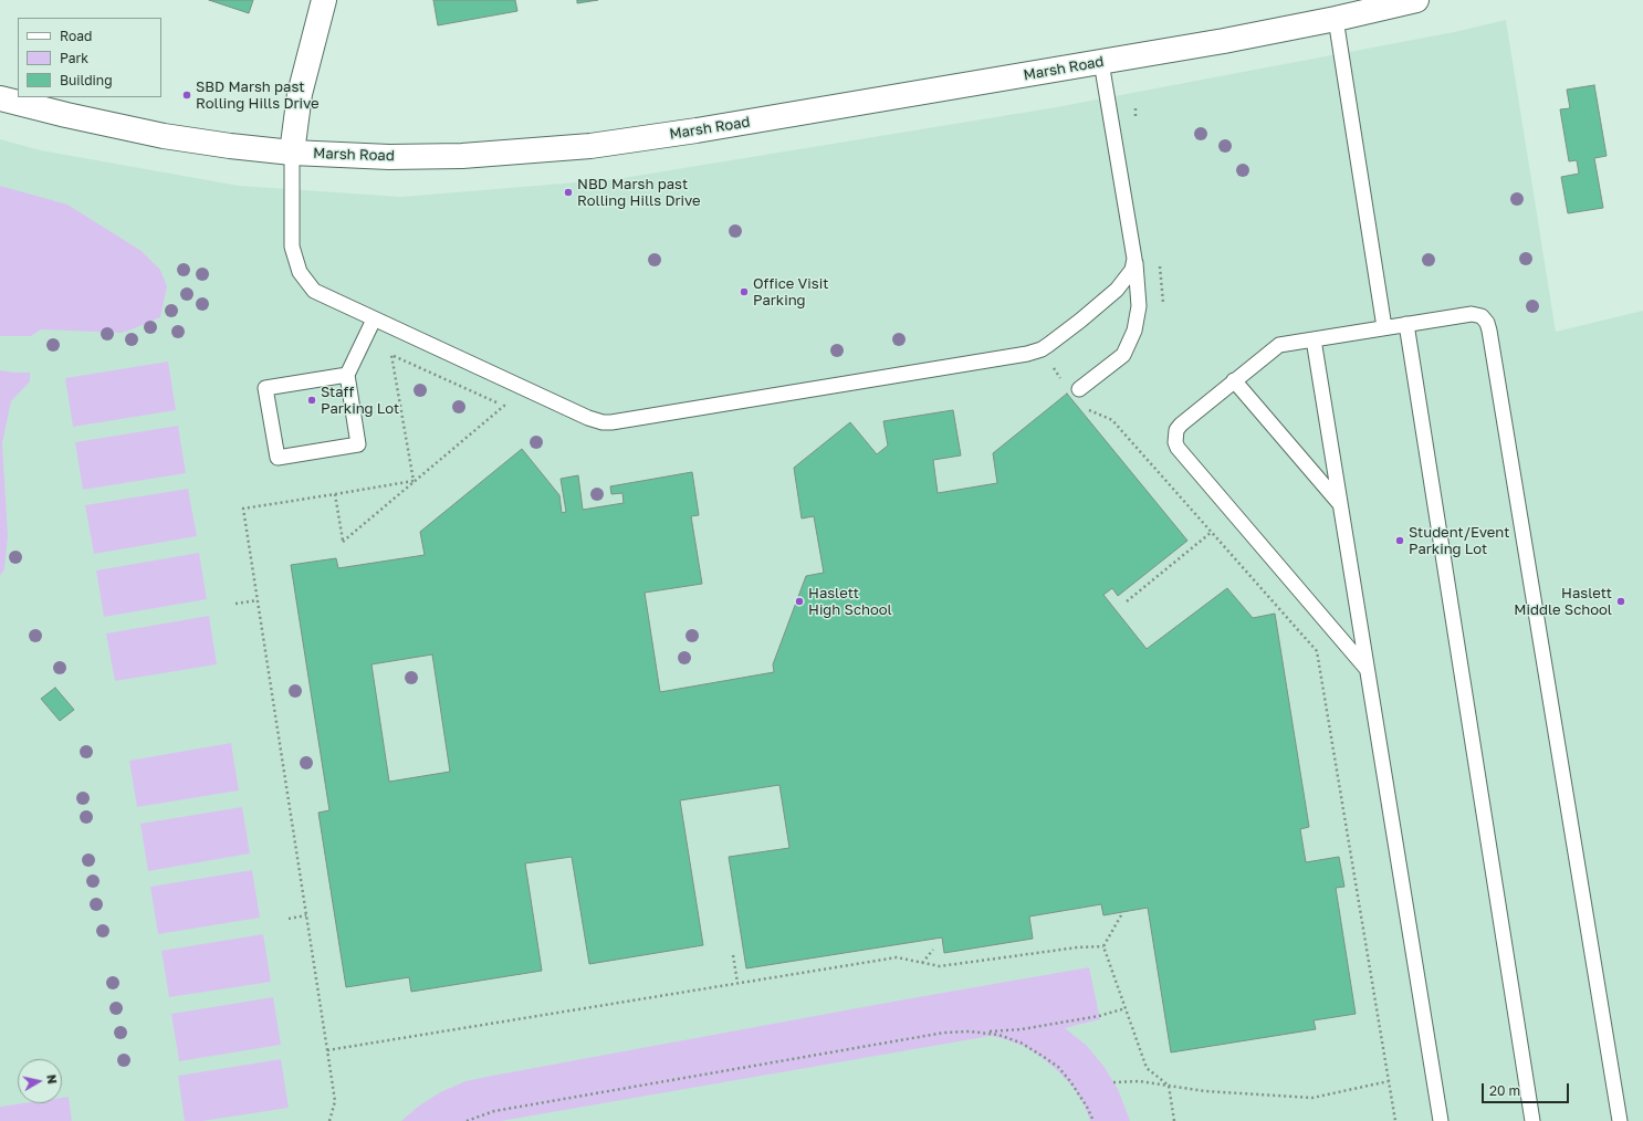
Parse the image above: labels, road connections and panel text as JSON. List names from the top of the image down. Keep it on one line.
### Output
{"streets":{"main road":["Marsh Road"]},"places":["SBD Marsh past Rolling Hills Drive","NBD Marsh past Rolling Hills Drive","Office Visit Parking","Staff Parking Lot","Student/Event Parking Lot","Haslett High School","Haslett Middle School"],"legend":["Road","Park","Building"],"scale_bar":"20 m","north":"right"}
